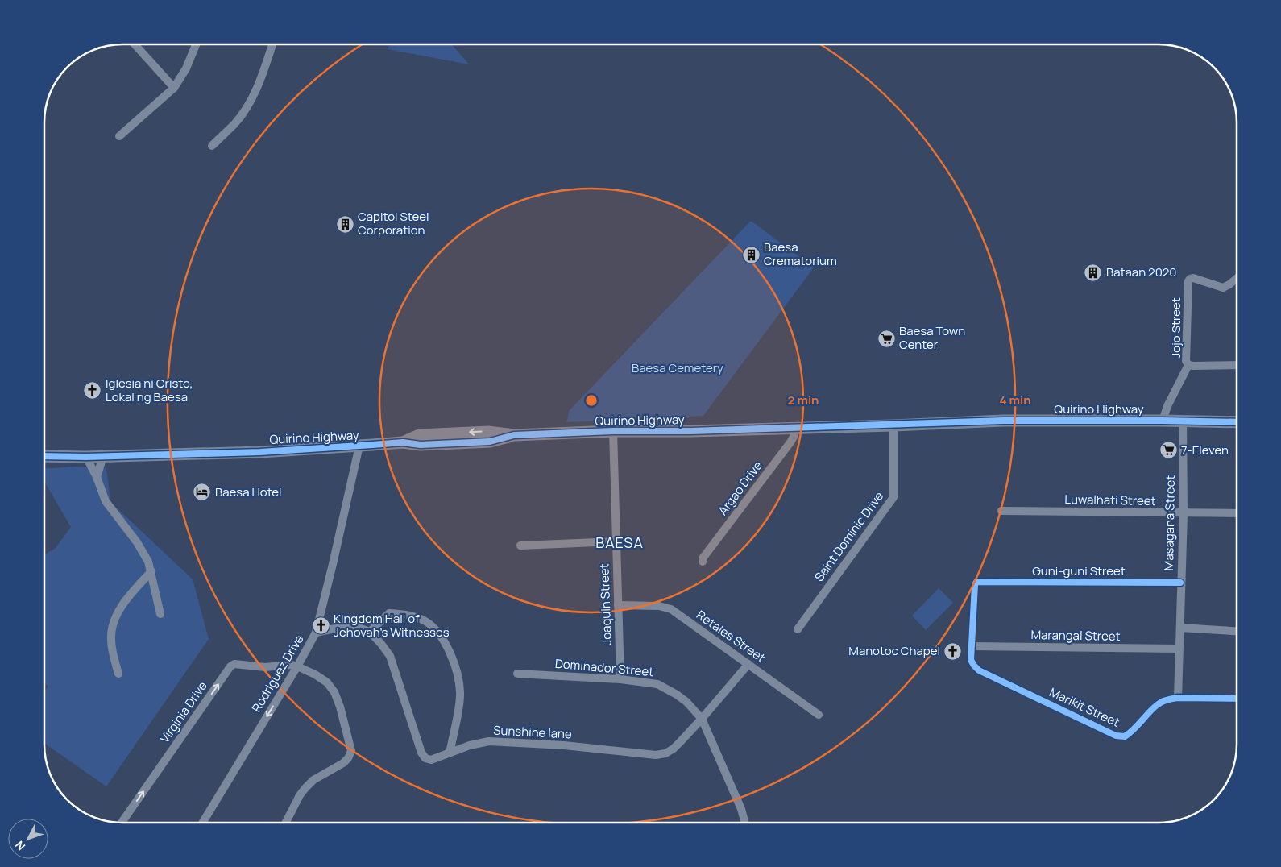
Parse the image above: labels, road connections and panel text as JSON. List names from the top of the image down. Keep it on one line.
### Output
{"streets":{"main road":["Quirino Highway"],"street":["Jojo Street","Argao Drive","Luwalhati Street","Masagana Street","Saint Dominic Drive","Guni-guni Street","Joaquin Street","Marangal Street","Retales Street","Dominador Street","Rodriguez Drive","Marikit Street","Virginia Drive","Sunshine lane"]},"crossings":[["Jojo Street","Quirino Highway"],["Quirino Highway","Argao Drive"],["Quirino Highway","Masagana Street"],["Quirino Highway","Saint Dominic Drive"],["Quirino Highway","Joaquin Street"],["Quirino Highway","Rodriguez Drive"],["Luwalhati Street","Masagana Street"],["Masagana Street","Guni-guni Street"],["Masagana Street","Marangal Street"],["Masagana Street","Marikit Street"],["Guni-guni Street","Marangal Street"],["Guni-guni Street","Marikit Street"],["Joaquin Street","Retales Street"],["Joaquin Street","Dominador Street"],["Marangal Street","Marikit Street"],["Retales Street","Sunshine lane"],["Dominador Street","Sunshine lane"],["Rodriguez Drive","Virginia Drive"]],"one_way":["Rodriguez Drive","Virginia Drive"],"districts":["BAESA"],"parks":["Baesa Cemetery"],"places":{"building":["Capitol Steel Corporation","Baesa Crematorium","Bataan 2020"],"supermarket":["Baesa Town Center","7-Eleven"],"church":["Iglesia ni Cristo, Lokal ng Baesa","Kingdom Hall of Jehovah's Witnesses","Manotoc Chapel"],"hotel":["Baesa Hotel"]},"north":"bottom left","rings":["2 min","4 min"]}
